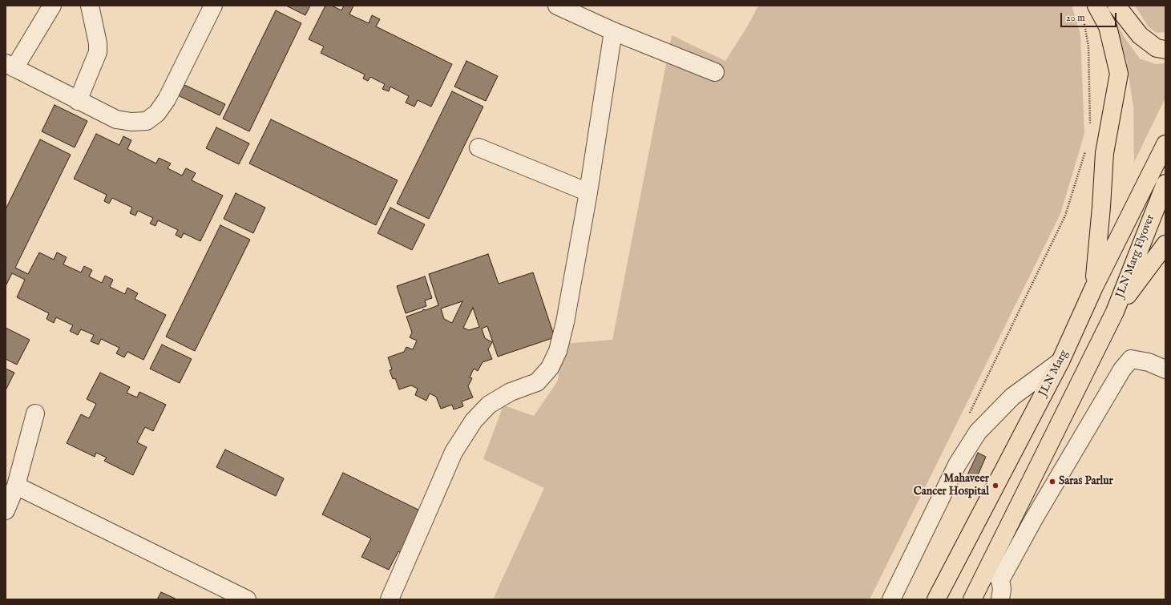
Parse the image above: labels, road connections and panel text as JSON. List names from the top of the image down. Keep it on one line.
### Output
{"streets":{"main road":["JLN Marg Flyover","JLN Marg"]},"places":["Saras Parlur","Mahaveer Cancer Hospital"],"scale_bar":"20 m"}
